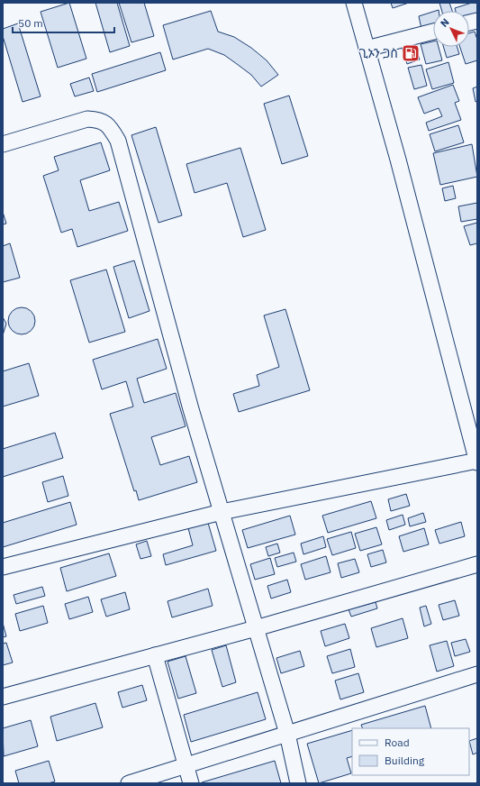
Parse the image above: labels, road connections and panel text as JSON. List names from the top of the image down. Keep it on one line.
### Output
{"places":{"fuel station":["ጊኦን ጋስ"]},"legend":["Road","Building"],"scale_bar":"50 m","north":"top left"}
